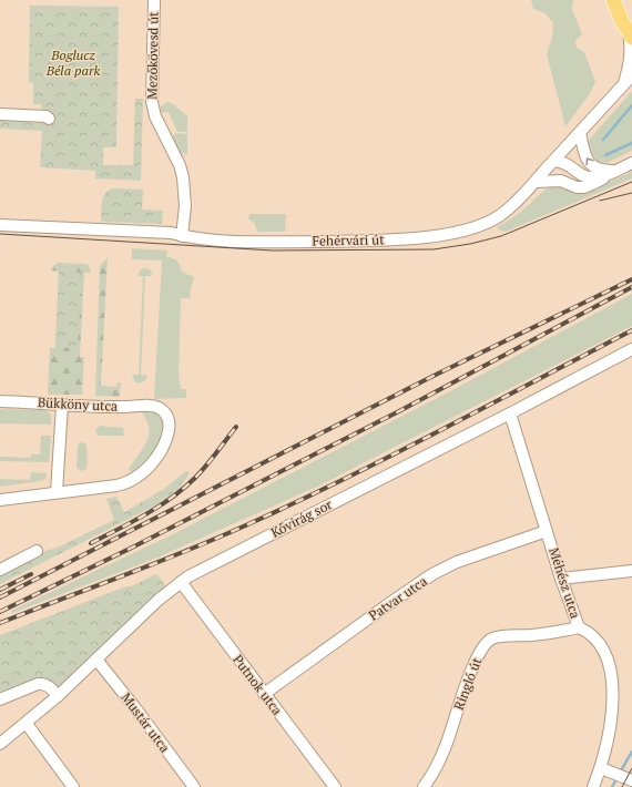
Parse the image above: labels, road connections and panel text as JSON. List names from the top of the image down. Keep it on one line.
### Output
{"streets":{"street":["Mezőkövesd út","Fehérvári út","Bükköny utca","Kővirág sor","Méhész utca","Patvar utca","Ringló út","Putnok utca","Mustár utca"]},"crossings":[["Mezőkövesd út","Fehérvári út"],["Kővirág sor","Méhész utca"],["Kővirág sor","Putnok utca"],["Kővirág sor","Mustár utca"],["Méhész utca","Patvar utca"],["Méhész utca","Ringló út"],["Patvar utca","Putnok utca"]],"parks":["Boglucz Béla park"]}
